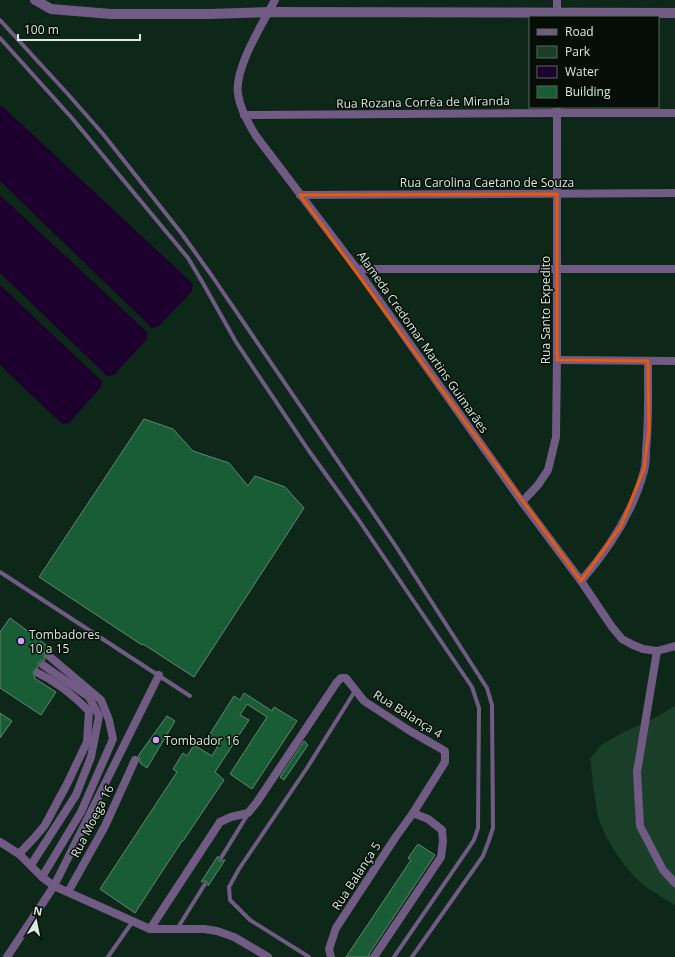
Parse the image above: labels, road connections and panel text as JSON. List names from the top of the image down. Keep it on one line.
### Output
{"streets":{"street":["Rua Rozana Corrêa de Miranda","Rua Carolina Caetano de Souza","Rua Santo Expedito","Alameda Credomar Martins Guimarães","Rua Balança 4","Rua Moega 16","Rua Balança 5"]},"crossings":[["Rua Rozana Corrêa de Miranda","Rua Santo Expedito"],["Rua Rozana Corrêa de Miranda","Alameda Credomar Martins Guimarães"],["Rua Carolina Caetano de Souza","Rua Santo Expedito"],["Rua Carolina Caetano de Souza","Alameda Credomar Martins Guimarães"],["Rua Santo Expedito","Alameda Credomar Martins Guimarães"],["Rua Balança 4","Rua Balança 5"]],"places":["Tombadores 10 a 15","Tombador 16"],"legend":["Road","Park","Water","Building"],"scale_bar":"100 m","north":"top"}
